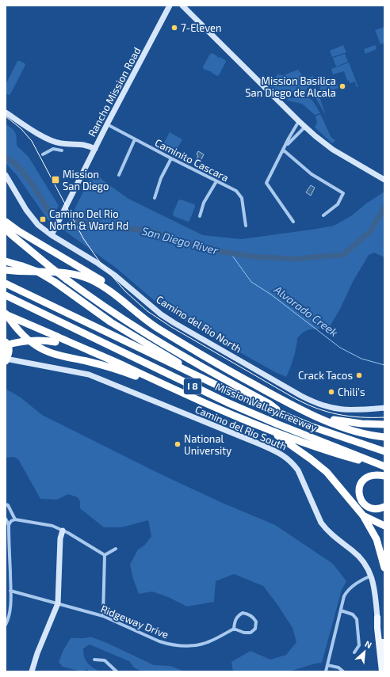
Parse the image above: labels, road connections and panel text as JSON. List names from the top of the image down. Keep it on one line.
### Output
{"streets":{"highway":["I 8","Mission Valley Freeway"],"main road":["Rancho Mission Road","Camino del Rio North","Camino del Rio South"],"street":["Caminito Cascara","Ridgeway Drive"]},"crossings":[["Rancho Mission Road","Caminito Cascara"]],"water":["San Diego River","Alvarado Creek"],"places":{"other":["7-Eleven","Mission Basilica San Diego de Alcala","Crack Tacos","Chili's","National University"],"transit":["Mission San Diego","Camino Del Rio North & Ward Rd"]},"north":"top right"}
